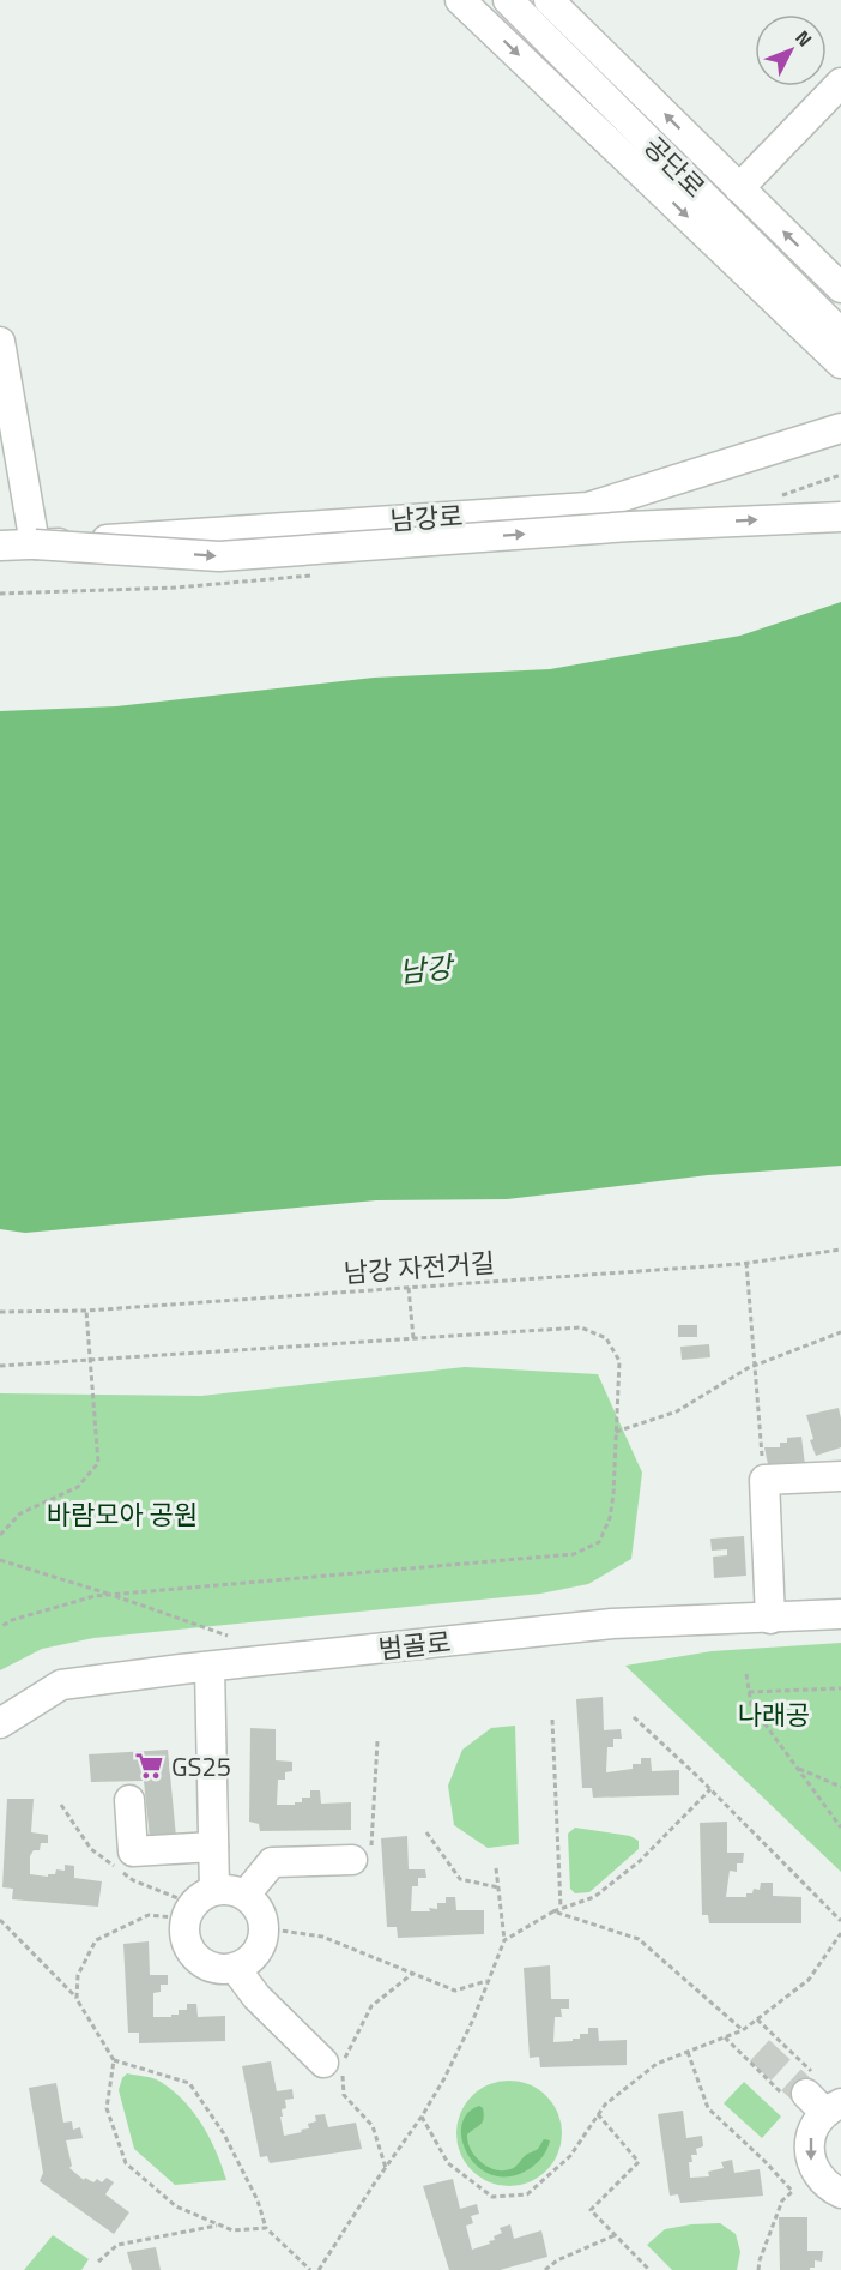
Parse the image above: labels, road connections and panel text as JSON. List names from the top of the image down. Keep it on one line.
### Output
{"streets":{"street":["공단로","남강로","범골로"],"path":["남강 자전거길"]},"water":["남강"],"parks":["바람모아 공원","나래공"],"places":{"supermarket":["GS25"]},"north":"top right"}
